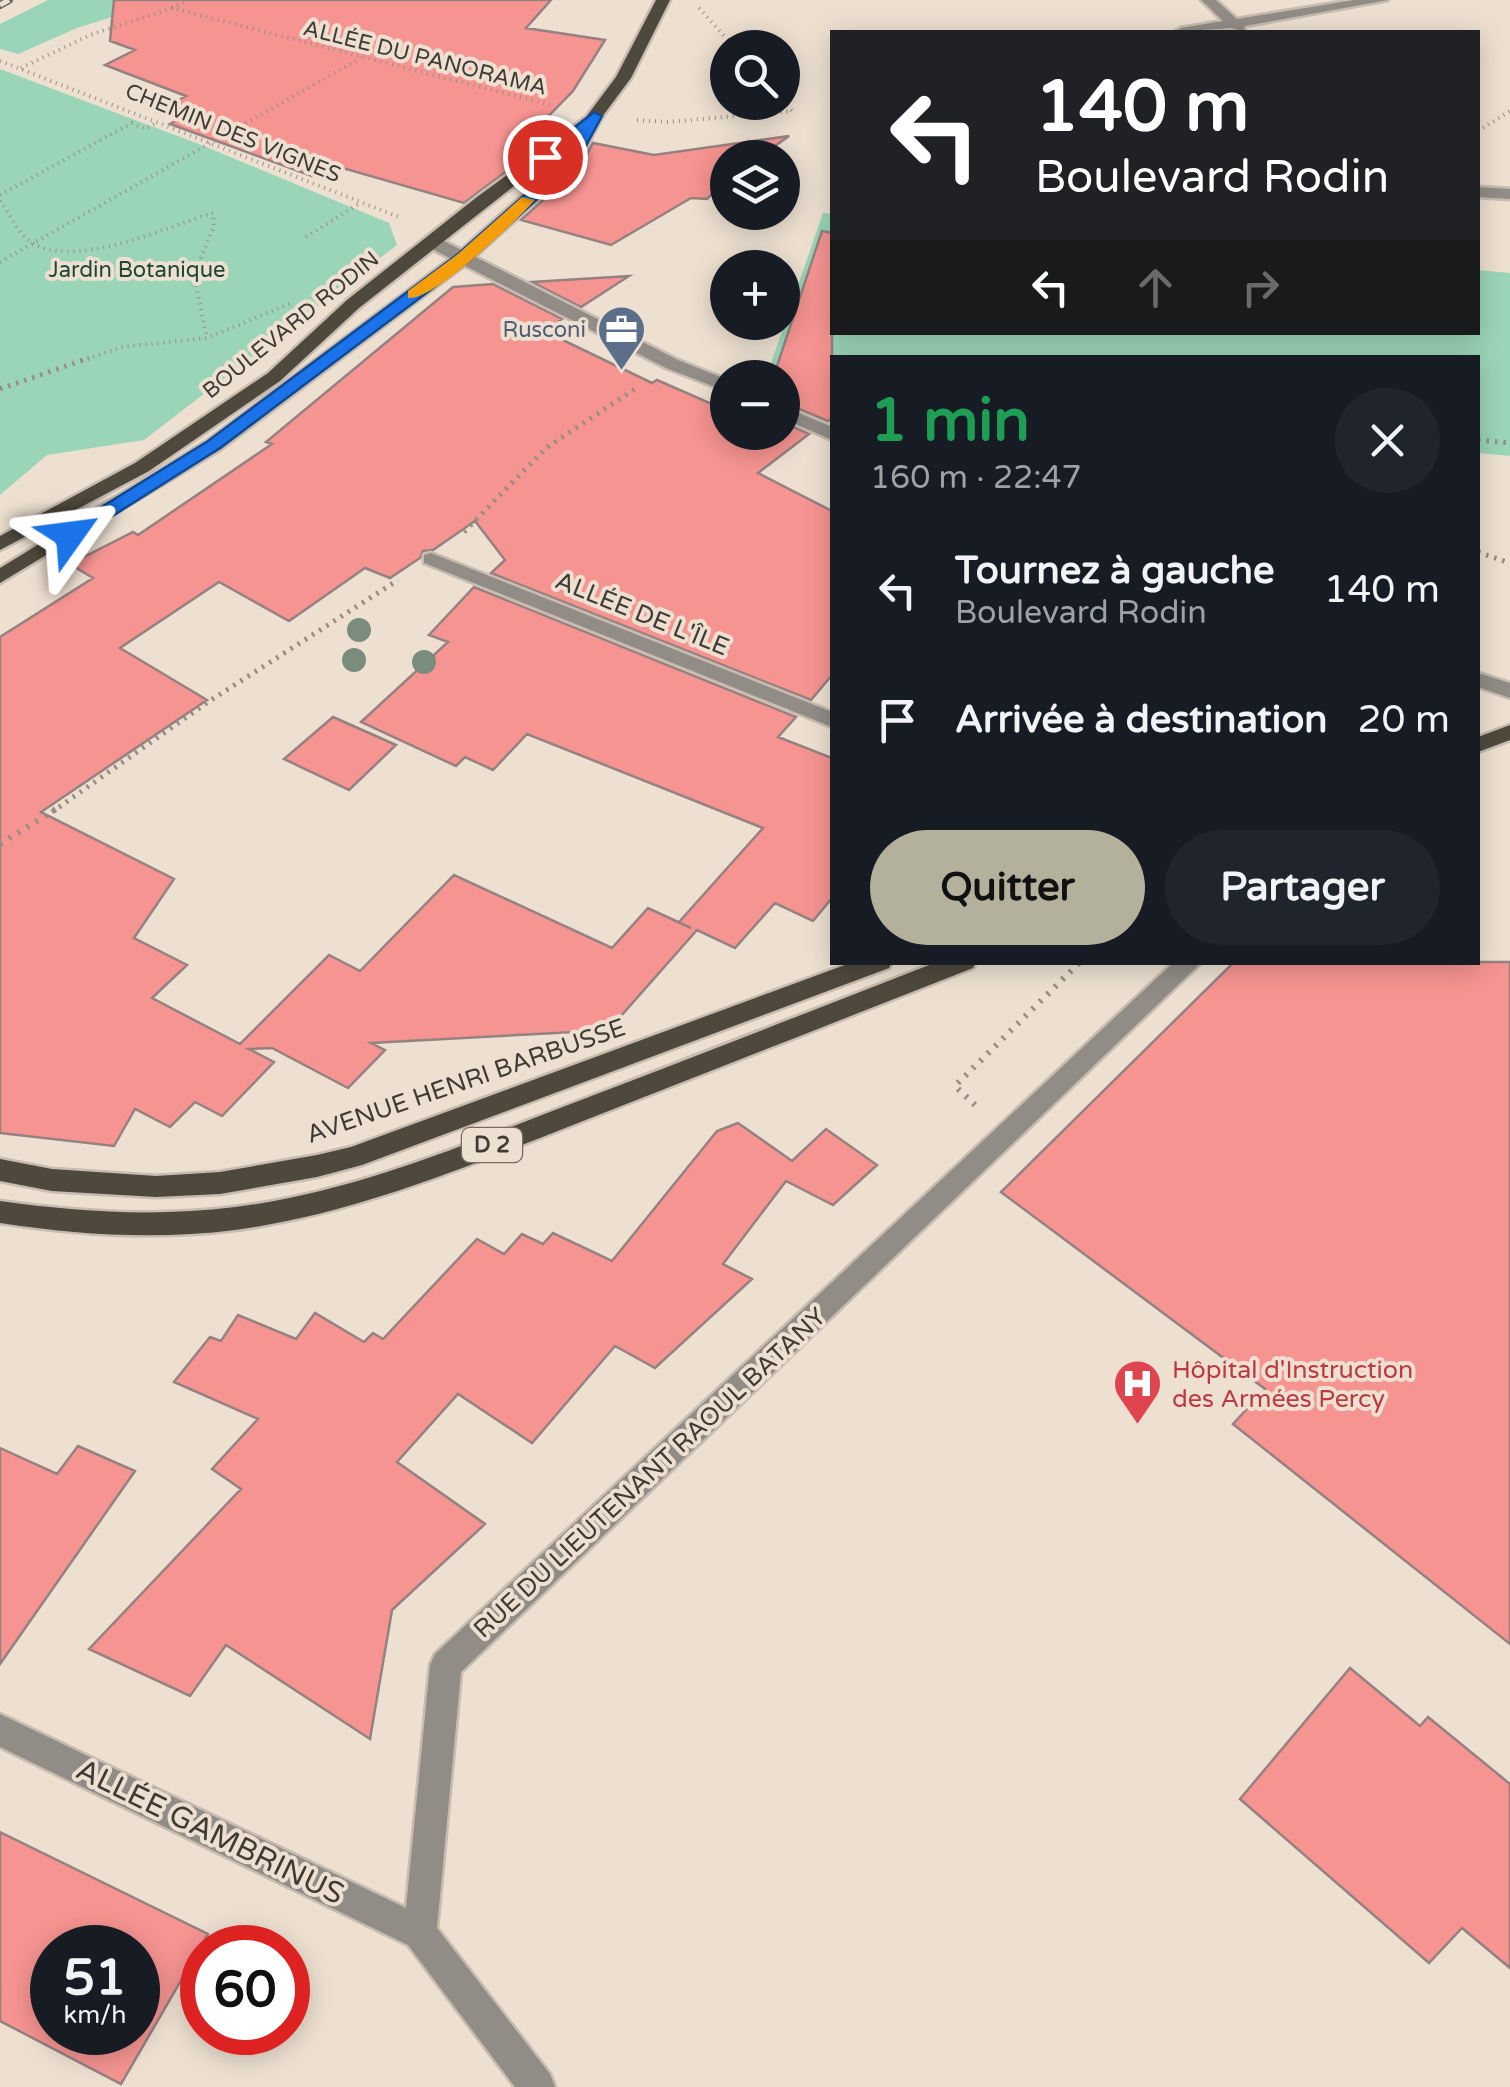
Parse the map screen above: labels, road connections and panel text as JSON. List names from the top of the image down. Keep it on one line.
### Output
{"streets":{"main road":["BOULEVARD RODIN","AVENUE HENRI BARBUSSE","D 2"],"street":["ALLÉE DE L'ÎLE","RUE DU LIEUTENANT RAOUL BATANY","ALLÉE GAMBRINUS"],"path":["ALLÉE DU PANORAMA","CHEMIN DES VIGNES"]},"crossings":[["ALLÉE DU PANORAMA","BOULEVARD RODIN"],["CHEMIN DES VIGNES","BOULEVARD RODIN"],["RUE DU LIEUTENANT RAOUL BATANY","ALLÉE GAMBRINUS"]],"parks":["Jardin Botanique"],"places":{"office":["Rusconi"],"hospital":["Hôpital d'Instruction des Armées Percy"]},"page":{"map_buttons":["+","−"],"turn":["140 m","Boulevard Rodin"],"heading":["1 min","160 m · 22:47"],"list":[{"name":"Tournez à gauche","note":"Boulevard Rodin","value":"140 m"},{"name":"Arrivée à destination","value":"20 m"}],"buttons":["Quitter","Partager"],"speed":"51 km/h","limit":"60"}}
